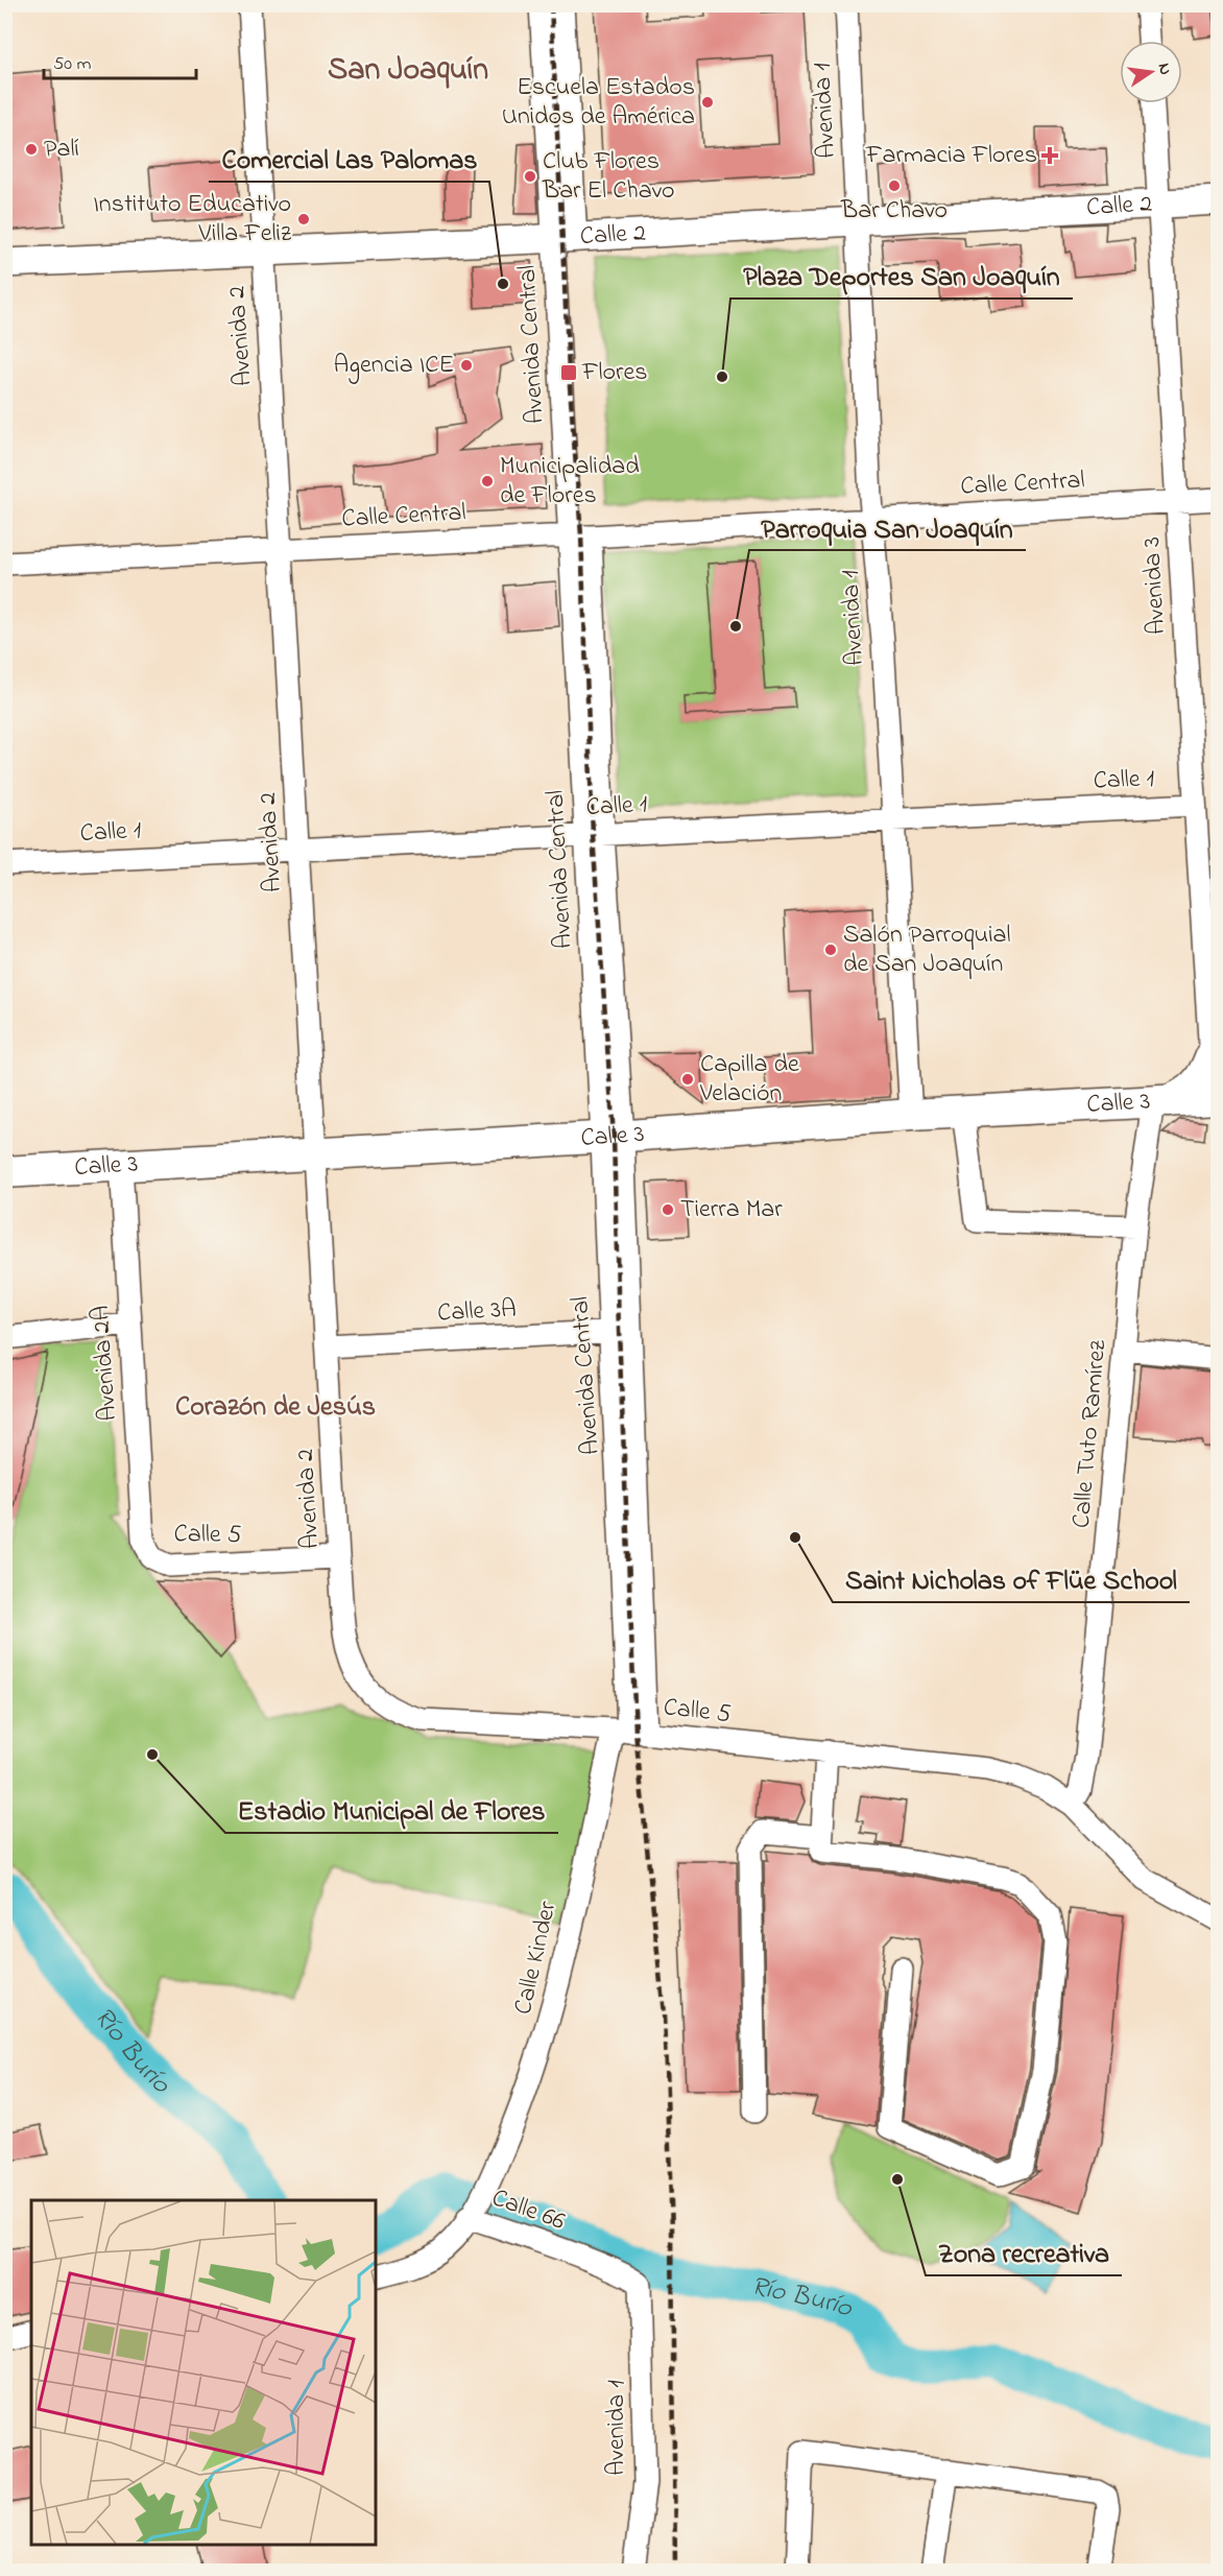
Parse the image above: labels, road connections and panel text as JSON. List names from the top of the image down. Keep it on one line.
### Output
{"streets":{"main road":["Calle 3"],"street":["Avenida 1","Calle 2","Avenida 2","Avenida Central","Calle Central","Avenida 3","Calle 1","Calle 3A","Avenida 2A","Calle Tuto Ramírez","Calle 5","Calle Kinder","Calle 66"]},"crossings":[["Avenida 1","Calle 2"],["Avenida 1","Calle Central"],["Avenida 1","Calle 1"],["Avenida 1","Calle 3"],["Avenida 1","Calle 66"],["Calle 2","Avenida 2"],["Calle 2","Avenida Central"],["Calle 2","Avenida 3"],["Avenida 2","Calle Central"],["Avenida 2","Calle 1"],["Avenida 2","Calle 3"],["Avenida 2","Calle 3A"],["Avenida 2","Calle 5"],["Avenida Central","Calle Central"],["Avenida Central","Calle 1"],["Avenida Central","Calle 3"],["Avenida Central","Calle 3A"],["Avenida Central","Calle 5"],["Avenida Central","Calle Kinder"],["Calle Central","Avenida 3"],["Avenida 3","Calle 1"],["Calle 3","Avenida 2A"],["Calle 3","Calle Tuto Ramírez"],["Avenida 2A","Calle 5"],["Calle Tuto Ramírez","Calle 5"],["Calle 5","Calle Kinder"],["Calle Kinder","Calle 66"]],"districts":["San Joaquín","Corazón de Jesús"],"water":["Río Burío"],"places":{"other":["Escuela Estados Unidos de América","Palí","Club Flores Bar El Chavo","Bar Chavo","Instituto Educativo Villa Feliz","Comercial Las Palomas","Agencia ICE","Plaza Deportes San Joaquín","Municipalidad de Flores","Parroquia San Joaquín","Salón Parroquial de San Joaquín","Capilla de Velación","Tierra Mar","Saint Nicholas of Flüe School","Estadio Municipal de Flores","Zona recreativa"],"health":["Farmacia Flores"],"transit":["Flores"]},"scale_bar":"50 m","north":"right"}
